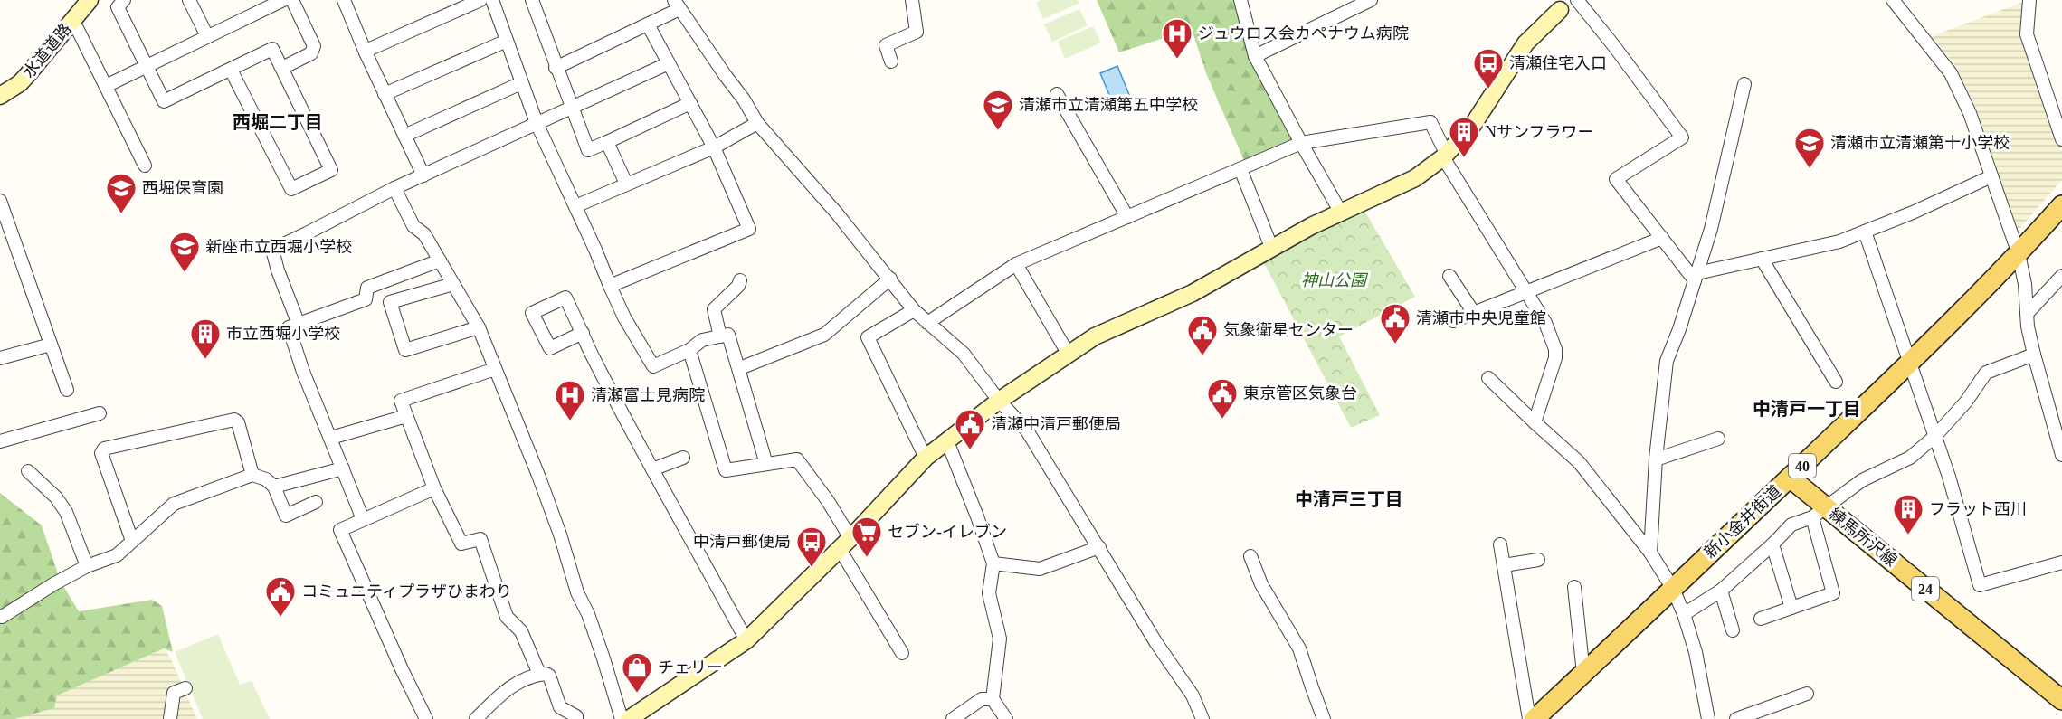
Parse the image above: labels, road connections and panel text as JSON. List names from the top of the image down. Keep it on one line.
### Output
{"streets":{"main road":["40","新小金井街道","練馬所沢線","24"],"street":["水道道路"]},"crossings":[["新小金井街道","練馬所沢線"]],"districts":["西堀二丁目","中清戸一丁目","中清戸三丁目"],"parks":["神山公園"],"places":{"hospital":["ジュウロス会カペナウム病院","清瀬富士見病院"],"bus stop":["清瀬住宅入口","中清戸郵便局"],"school or university":["清瀬市立清瀬第五中学校","清瀬市立清瀬第十小学校","西堀保育園","新座市立西堀小学校"],"building":["Nサンフラワー","市立西堀小学校","フラット西川"],"public building":["清瀬市中央児童館","気象衛星センター","東京管区気象台","清瀬中清戸郵便局","コミュニティプラザひまわり"],"supermarket":["セブン-イレブン"],"shop":["チェリー"]}}
